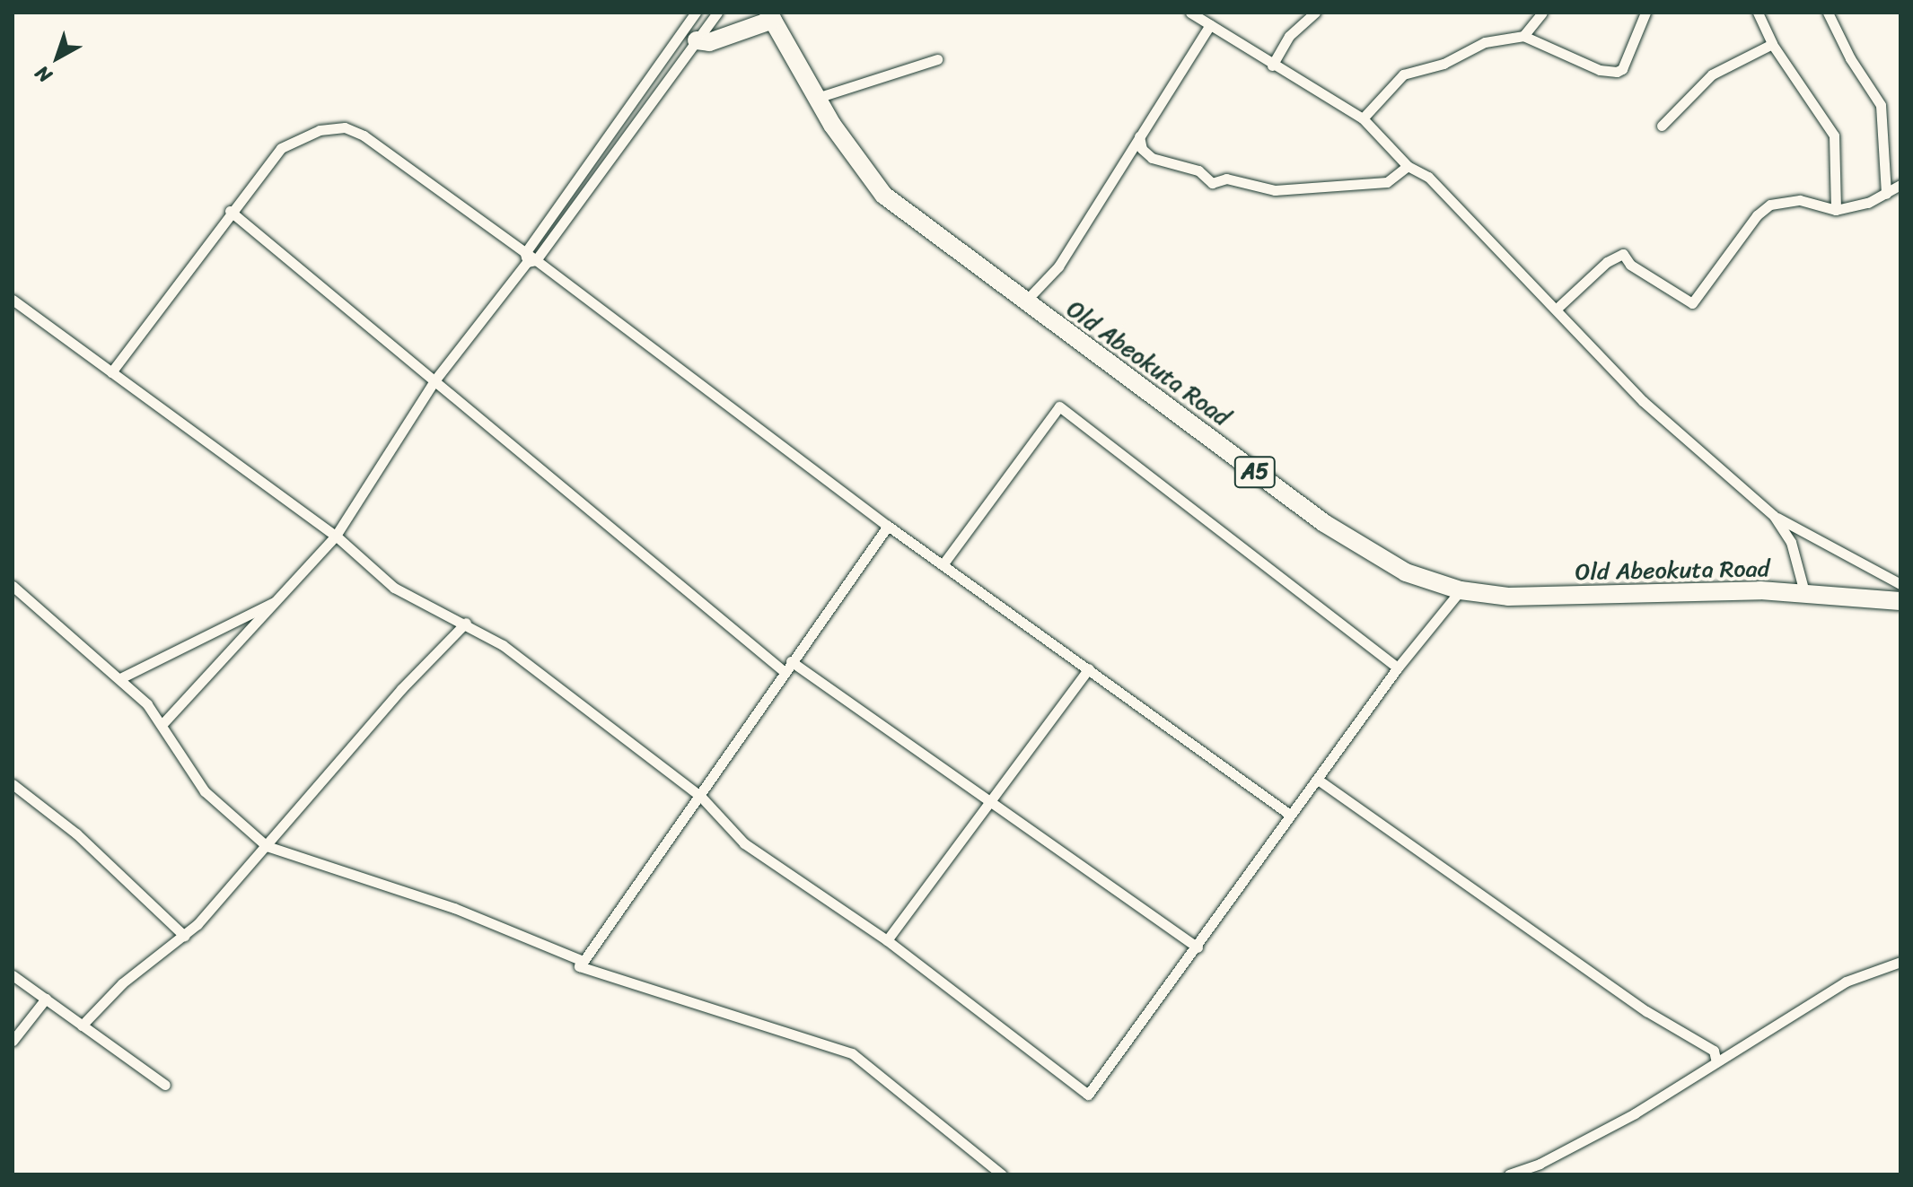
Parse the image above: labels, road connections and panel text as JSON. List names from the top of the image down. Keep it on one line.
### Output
{"streets":{"highway":["Old Abeokuta Road","A5"]},"north":"bottom left"}
